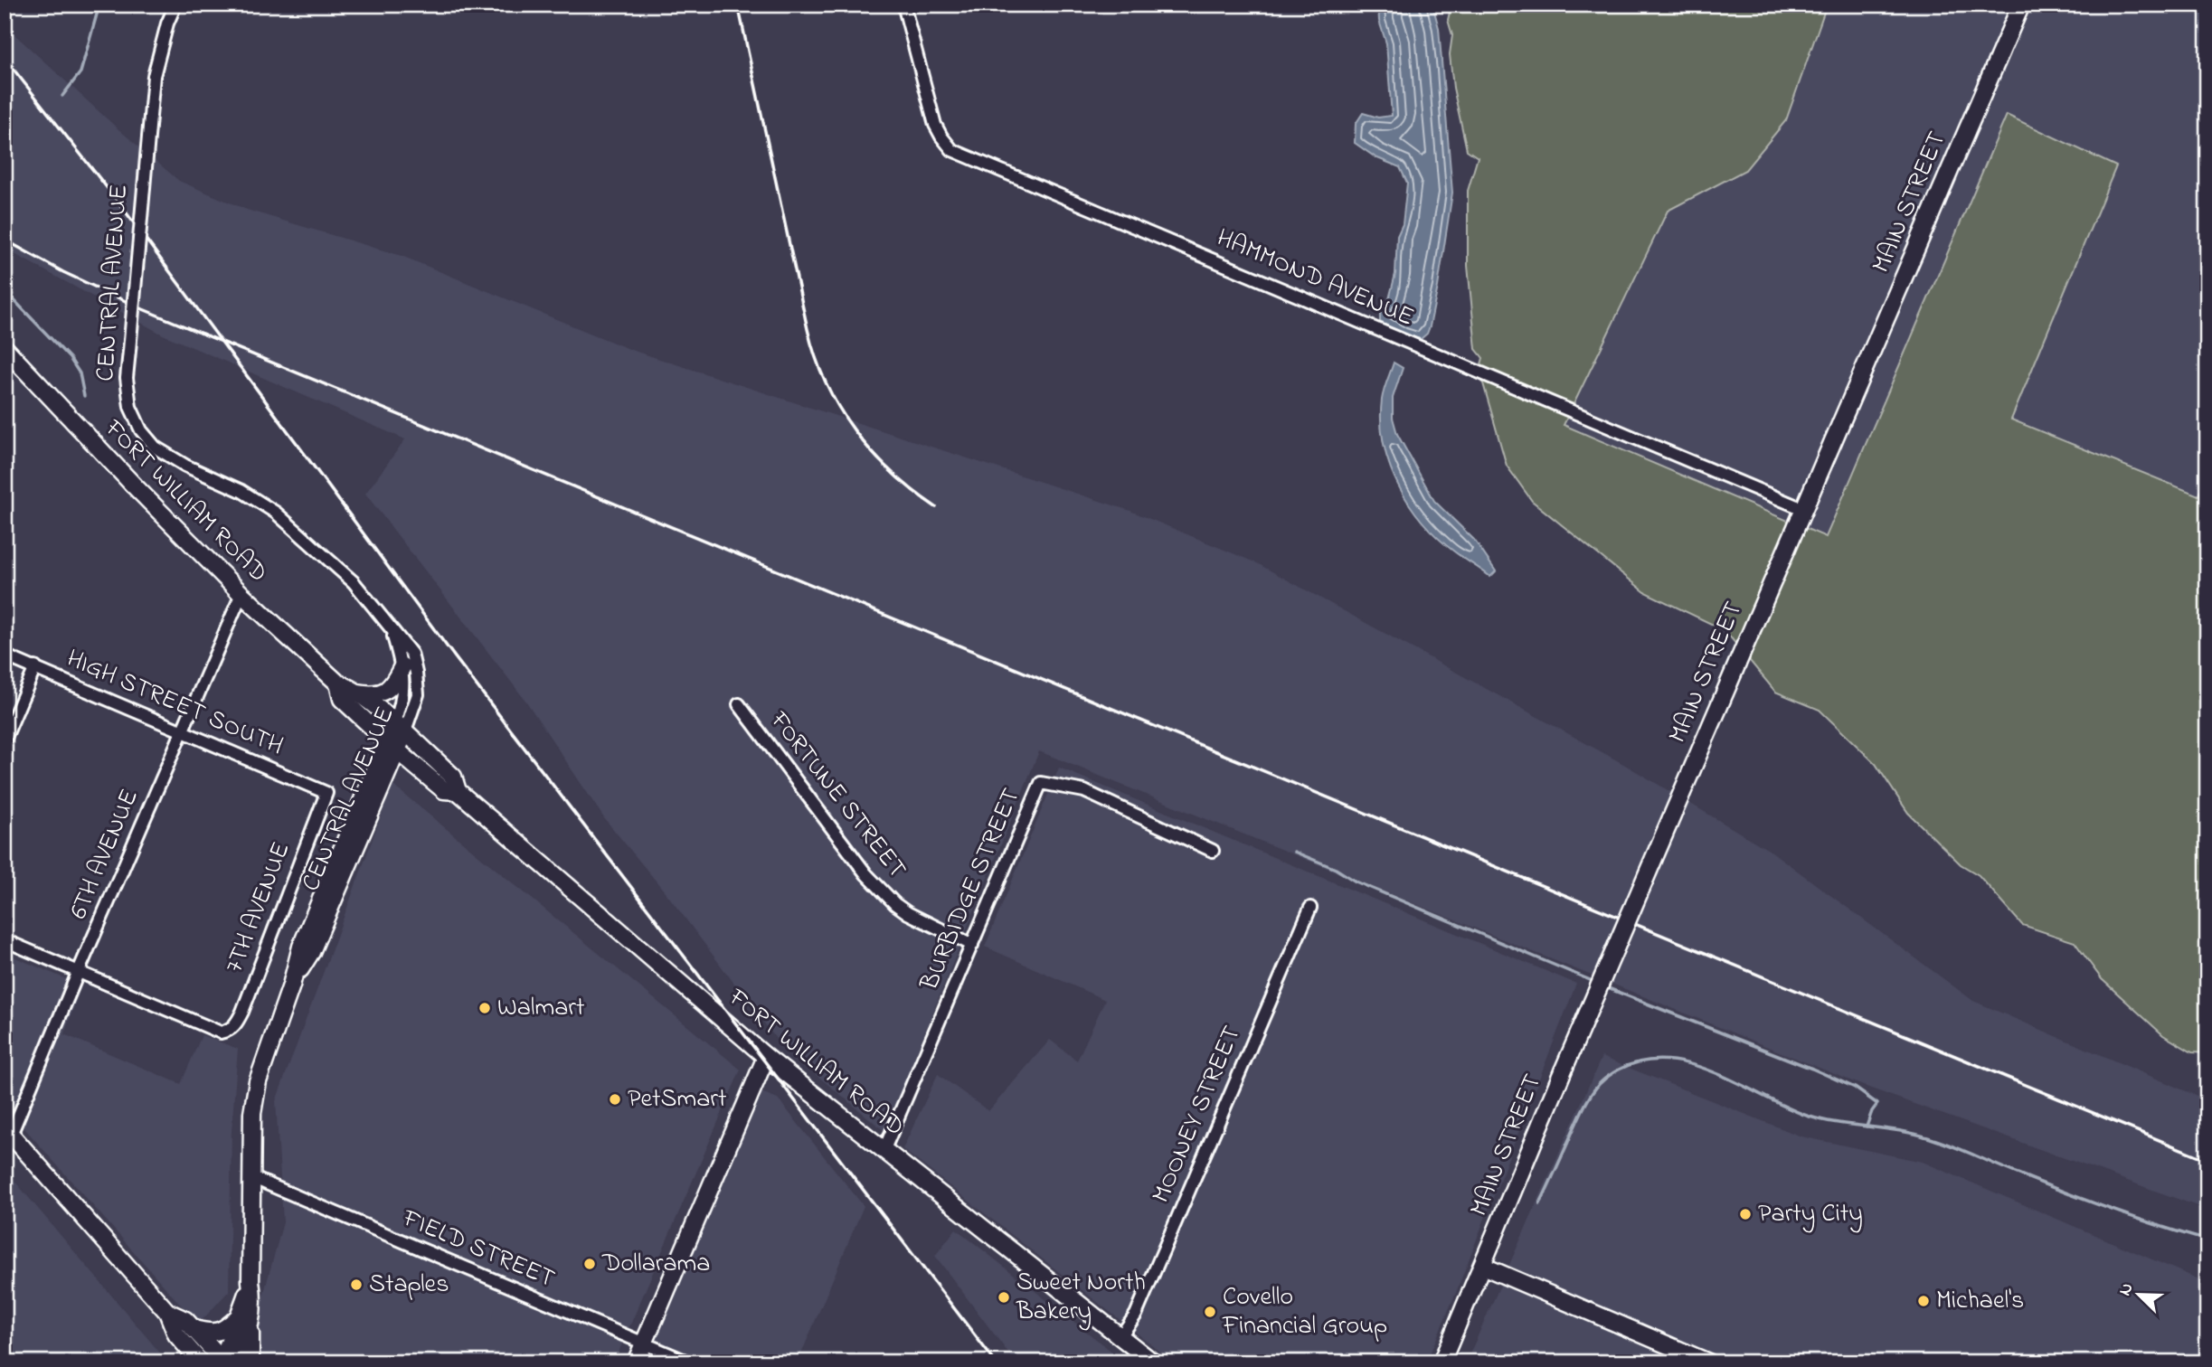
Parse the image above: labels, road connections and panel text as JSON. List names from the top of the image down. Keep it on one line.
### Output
{"streets":{"main road":["MAIN STREET","CENTRAL AVENUE","FORT WILLIAM ROAD"],"street":["HAMMOND AVENUE","HIGH STREET SOUTH","FORTUNE STREET","6TH AVENUE","BURBIDGE STREET","7TH AVENUE","MOONEY STREET","FIELD STREET"]},"crossings":[["MAIN STREET","HAMMOND AVENUE"],["CENTRAL AVENUE","FORT WILLIAM ROAD"],["CENTRAL AVENUE","FIELD STREET"],["FORT WILLIAM ROAD","6TH AVENUE"],["FORT WILLIAM ROAD","BURBIDGE STREET"],["FORT WILLIAM ROAD","MOONEY STREET"],["HIGH STREET SOUTH","6TH AVENUE"],["HIGH STREET SOUTH","7TH AVENUE"],["FORTUNE STREET","BURBIDGE STREET"],["6TH AVENUE","7TH AVENUE"]],"places":["Walmart","PetSmart","Party City","Dollarama","Staples","Sweet North Bakery","Michael's","Covello Financial Group"],"north":"top left"}
